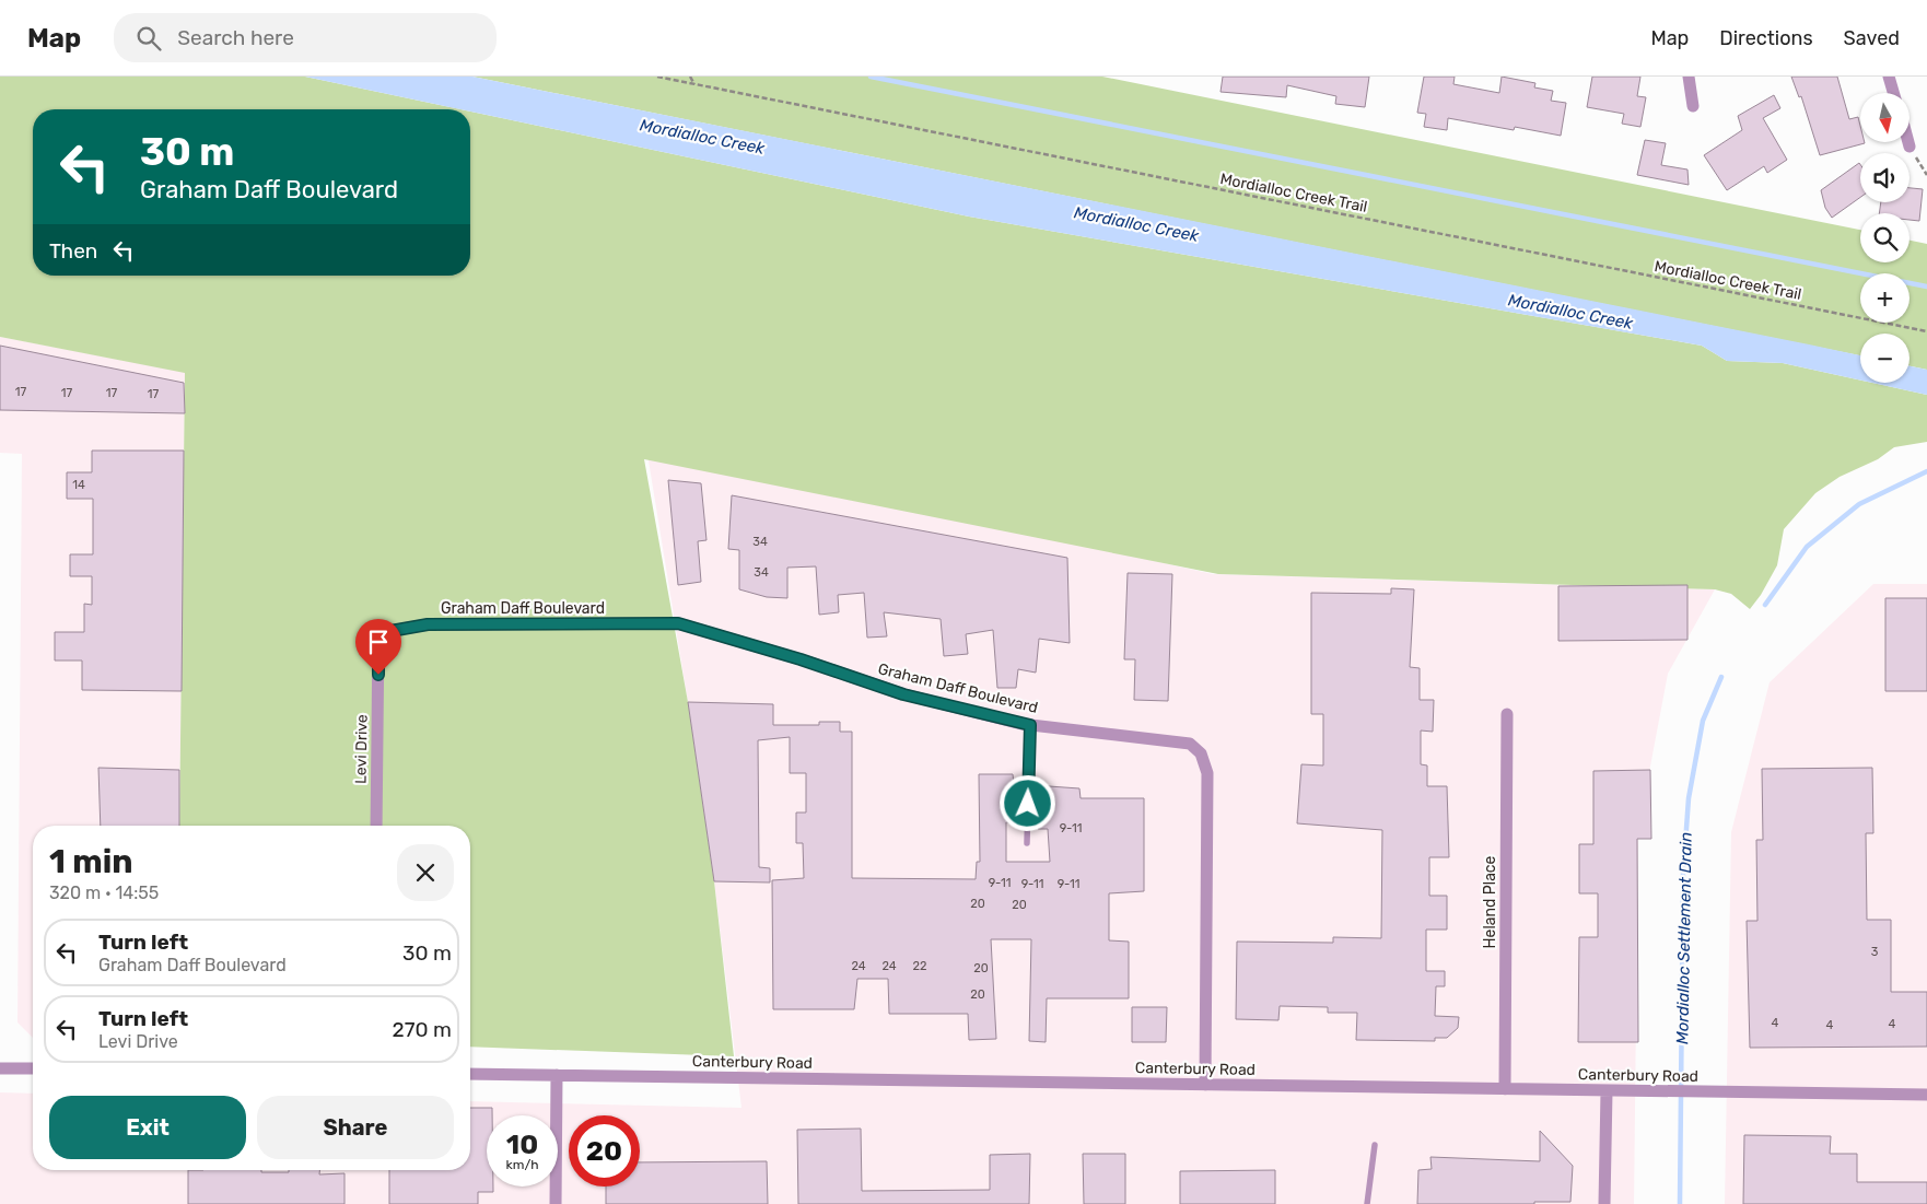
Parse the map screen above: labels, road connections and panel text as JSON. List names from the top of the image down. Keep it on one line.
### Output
{"streets":{"street":["Graham Daff Boulevard","Levi Drive","Heland Place","Canterbury Road"],"path":["Mordialloc Creek Trail"]},"crossings":[["Graham Daff Boulevard","Levi Drive"],["Graham Daff Boulevard","Canterbury Road"],["Heland Place","Canterbury Road"]],"water":["Mordialloc Creek","Mordialloc Settlement Drain"],"house_numbers":["17","17","17","17","14","34","34","9-11","9-11","9-11","9-11","20","20","3","24","24","22","20","20","4","4","4"],"north":"bottom","page":{"header":"Map","search":"Search here","nav":["Map","Directions","Saved"],"map_buttons":["+","−"],"turn":["30 m","Graham Daff Boulevard"],"then":"Then","heading":["1 min","320 m · 14:55"],"list":[{"name":"Turn left","note":"Graham Daff Boulevard","value":"30 m"},{"name":"Turn left","note":"Levi Drive","value":"270 m"}],"buttons":["Exit","Share"],"speed":"10 km/h","limit":"20"}}
